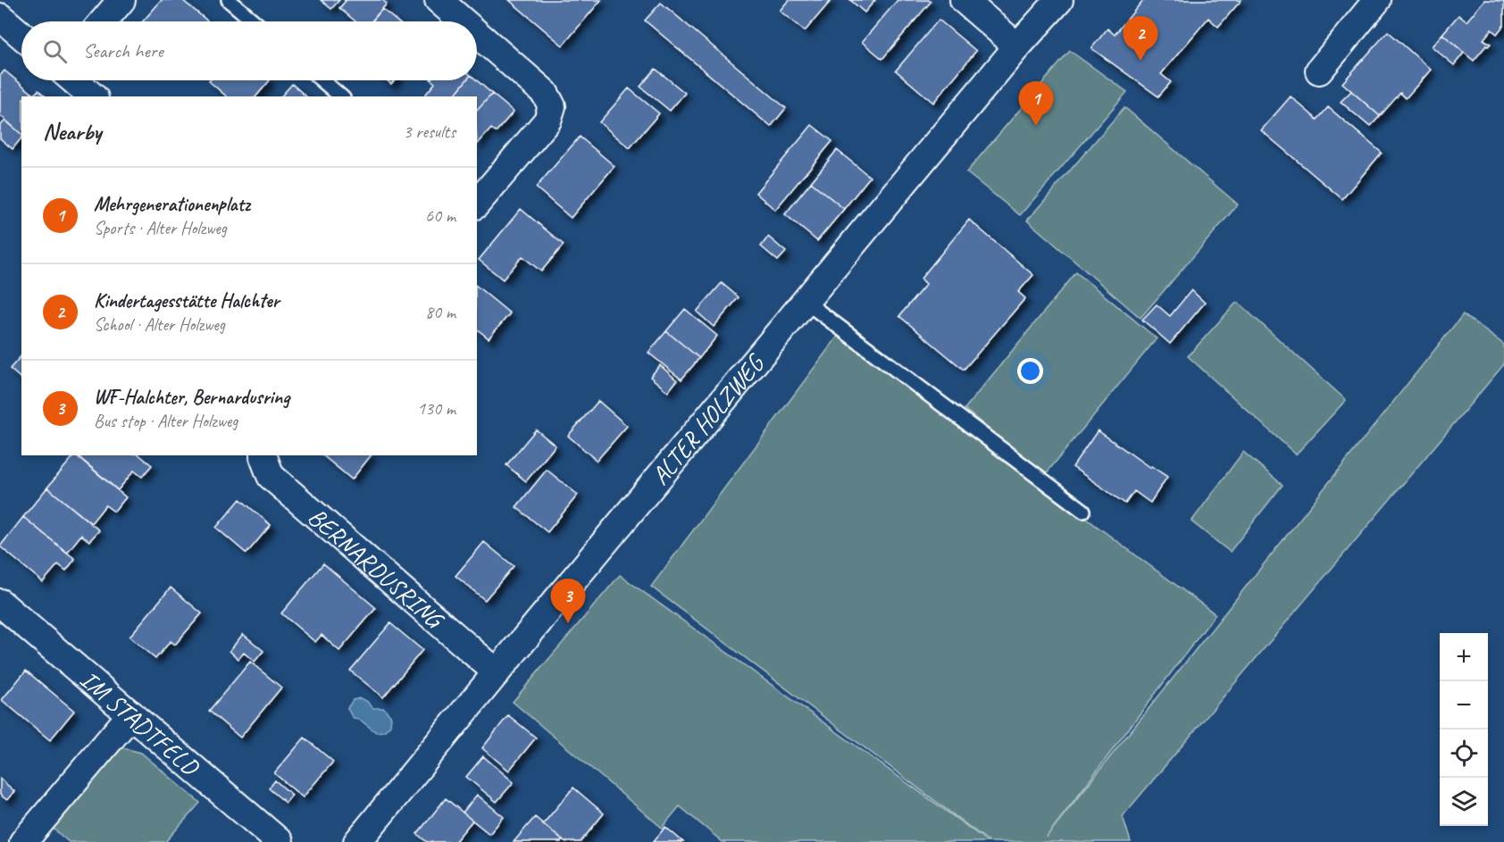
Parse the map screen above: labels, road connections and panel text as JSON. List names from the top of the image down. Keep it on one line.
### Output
{"streets":{"street":["ALTER HOLZWEG","BERNARDUSRING","IM STADTFELD"]},"crossings":[["ALTER HOLZWEG","BERNARDUSRING"]],"page":{"pins":["2","1","3"],"search":"Search here","heading":["Nearby","3 results"],"list":[{"mark":"1","name":"Mehrgenerationenplatz","note":"Sports · Alter Holzweg","value":"60 m"},{"mark":"2","name":"Kindertagesstätte Halchter","note":"School · Alter Holzweg","value":"80 m"},{"mark":"3","name":"WF-Halchter, Bernardusring","note":"Bus stop · Alter Holzweg","value":"130 m"}],"map_buttons":["+","−"]}}
